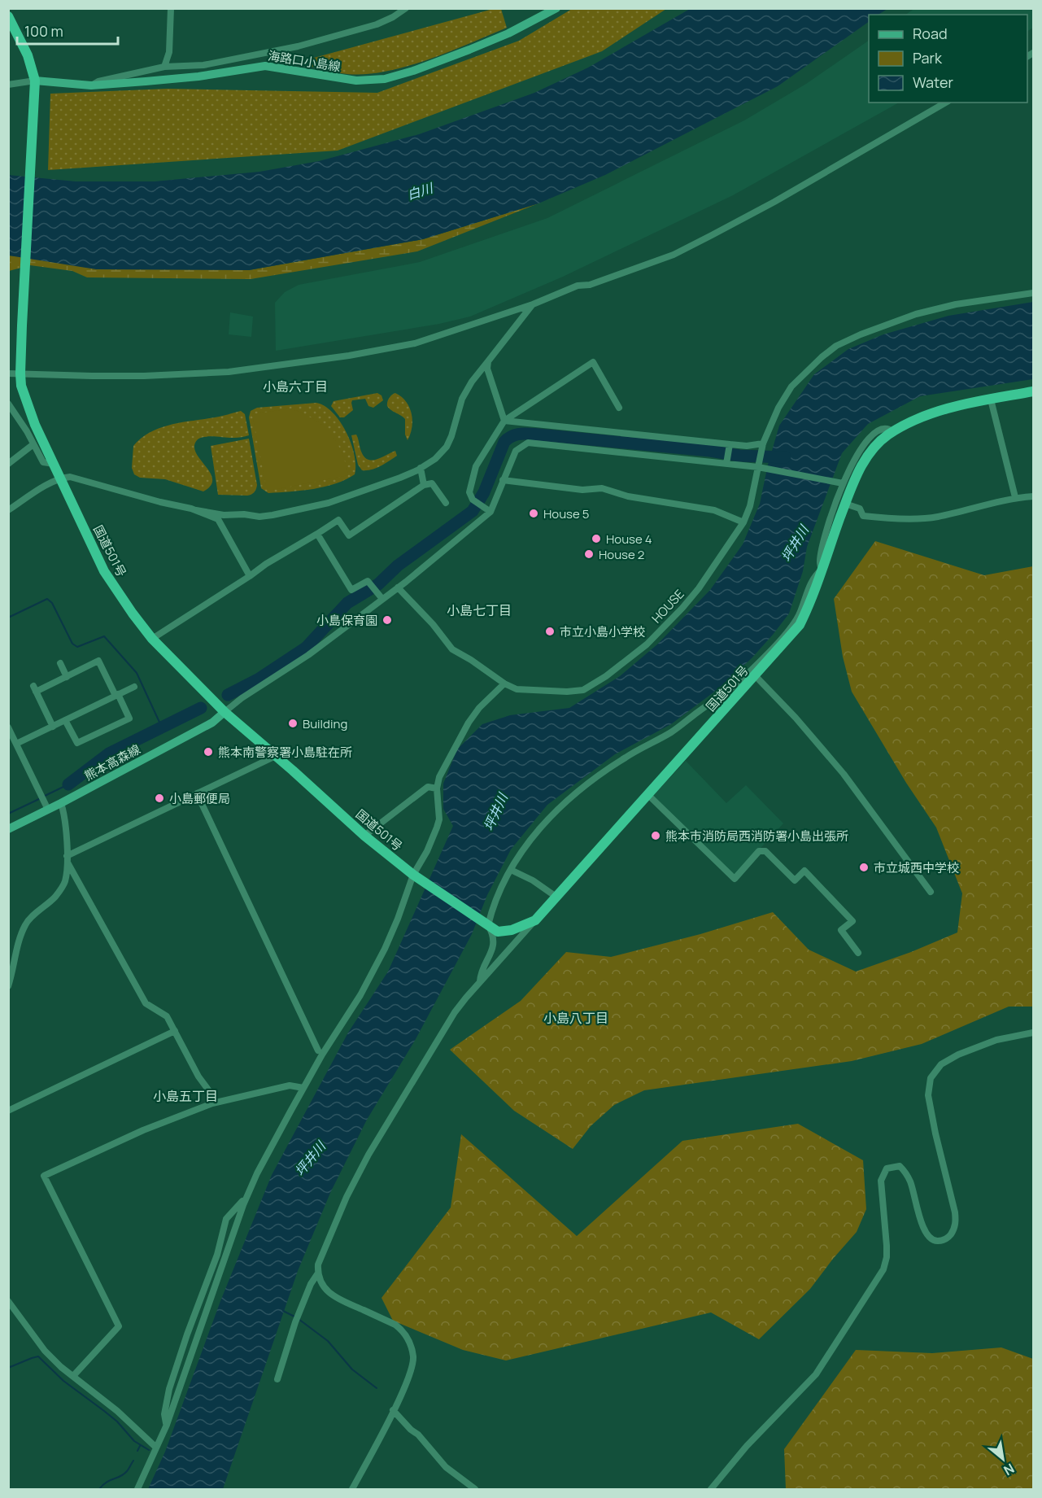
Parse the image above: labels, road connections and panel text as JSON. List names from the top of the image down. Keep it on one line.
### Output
{"streets":{"highway":["国道501号"],"main road":["海路口小島線","熊本高森線"],"street":["HOUSE"]},"crossings":[["海路口小島線","国道501号"],["国道501号","熊本高森線"]],"districts":["小島六丁目","小島七丁目","小島八丁目","小島五丁目"],"water":["白川","坪井川"],"places":["House 5","House 4","House 2","小島保育園","市立小島小学校","Building","熊本南警察署小島駐在所","小島郵便局","熊本市消防局西消防署小島出張所","市立城西中学校"],"legend":["Road","Park","Water"],"scale_bar":"100 m","north":"bottom right"}
